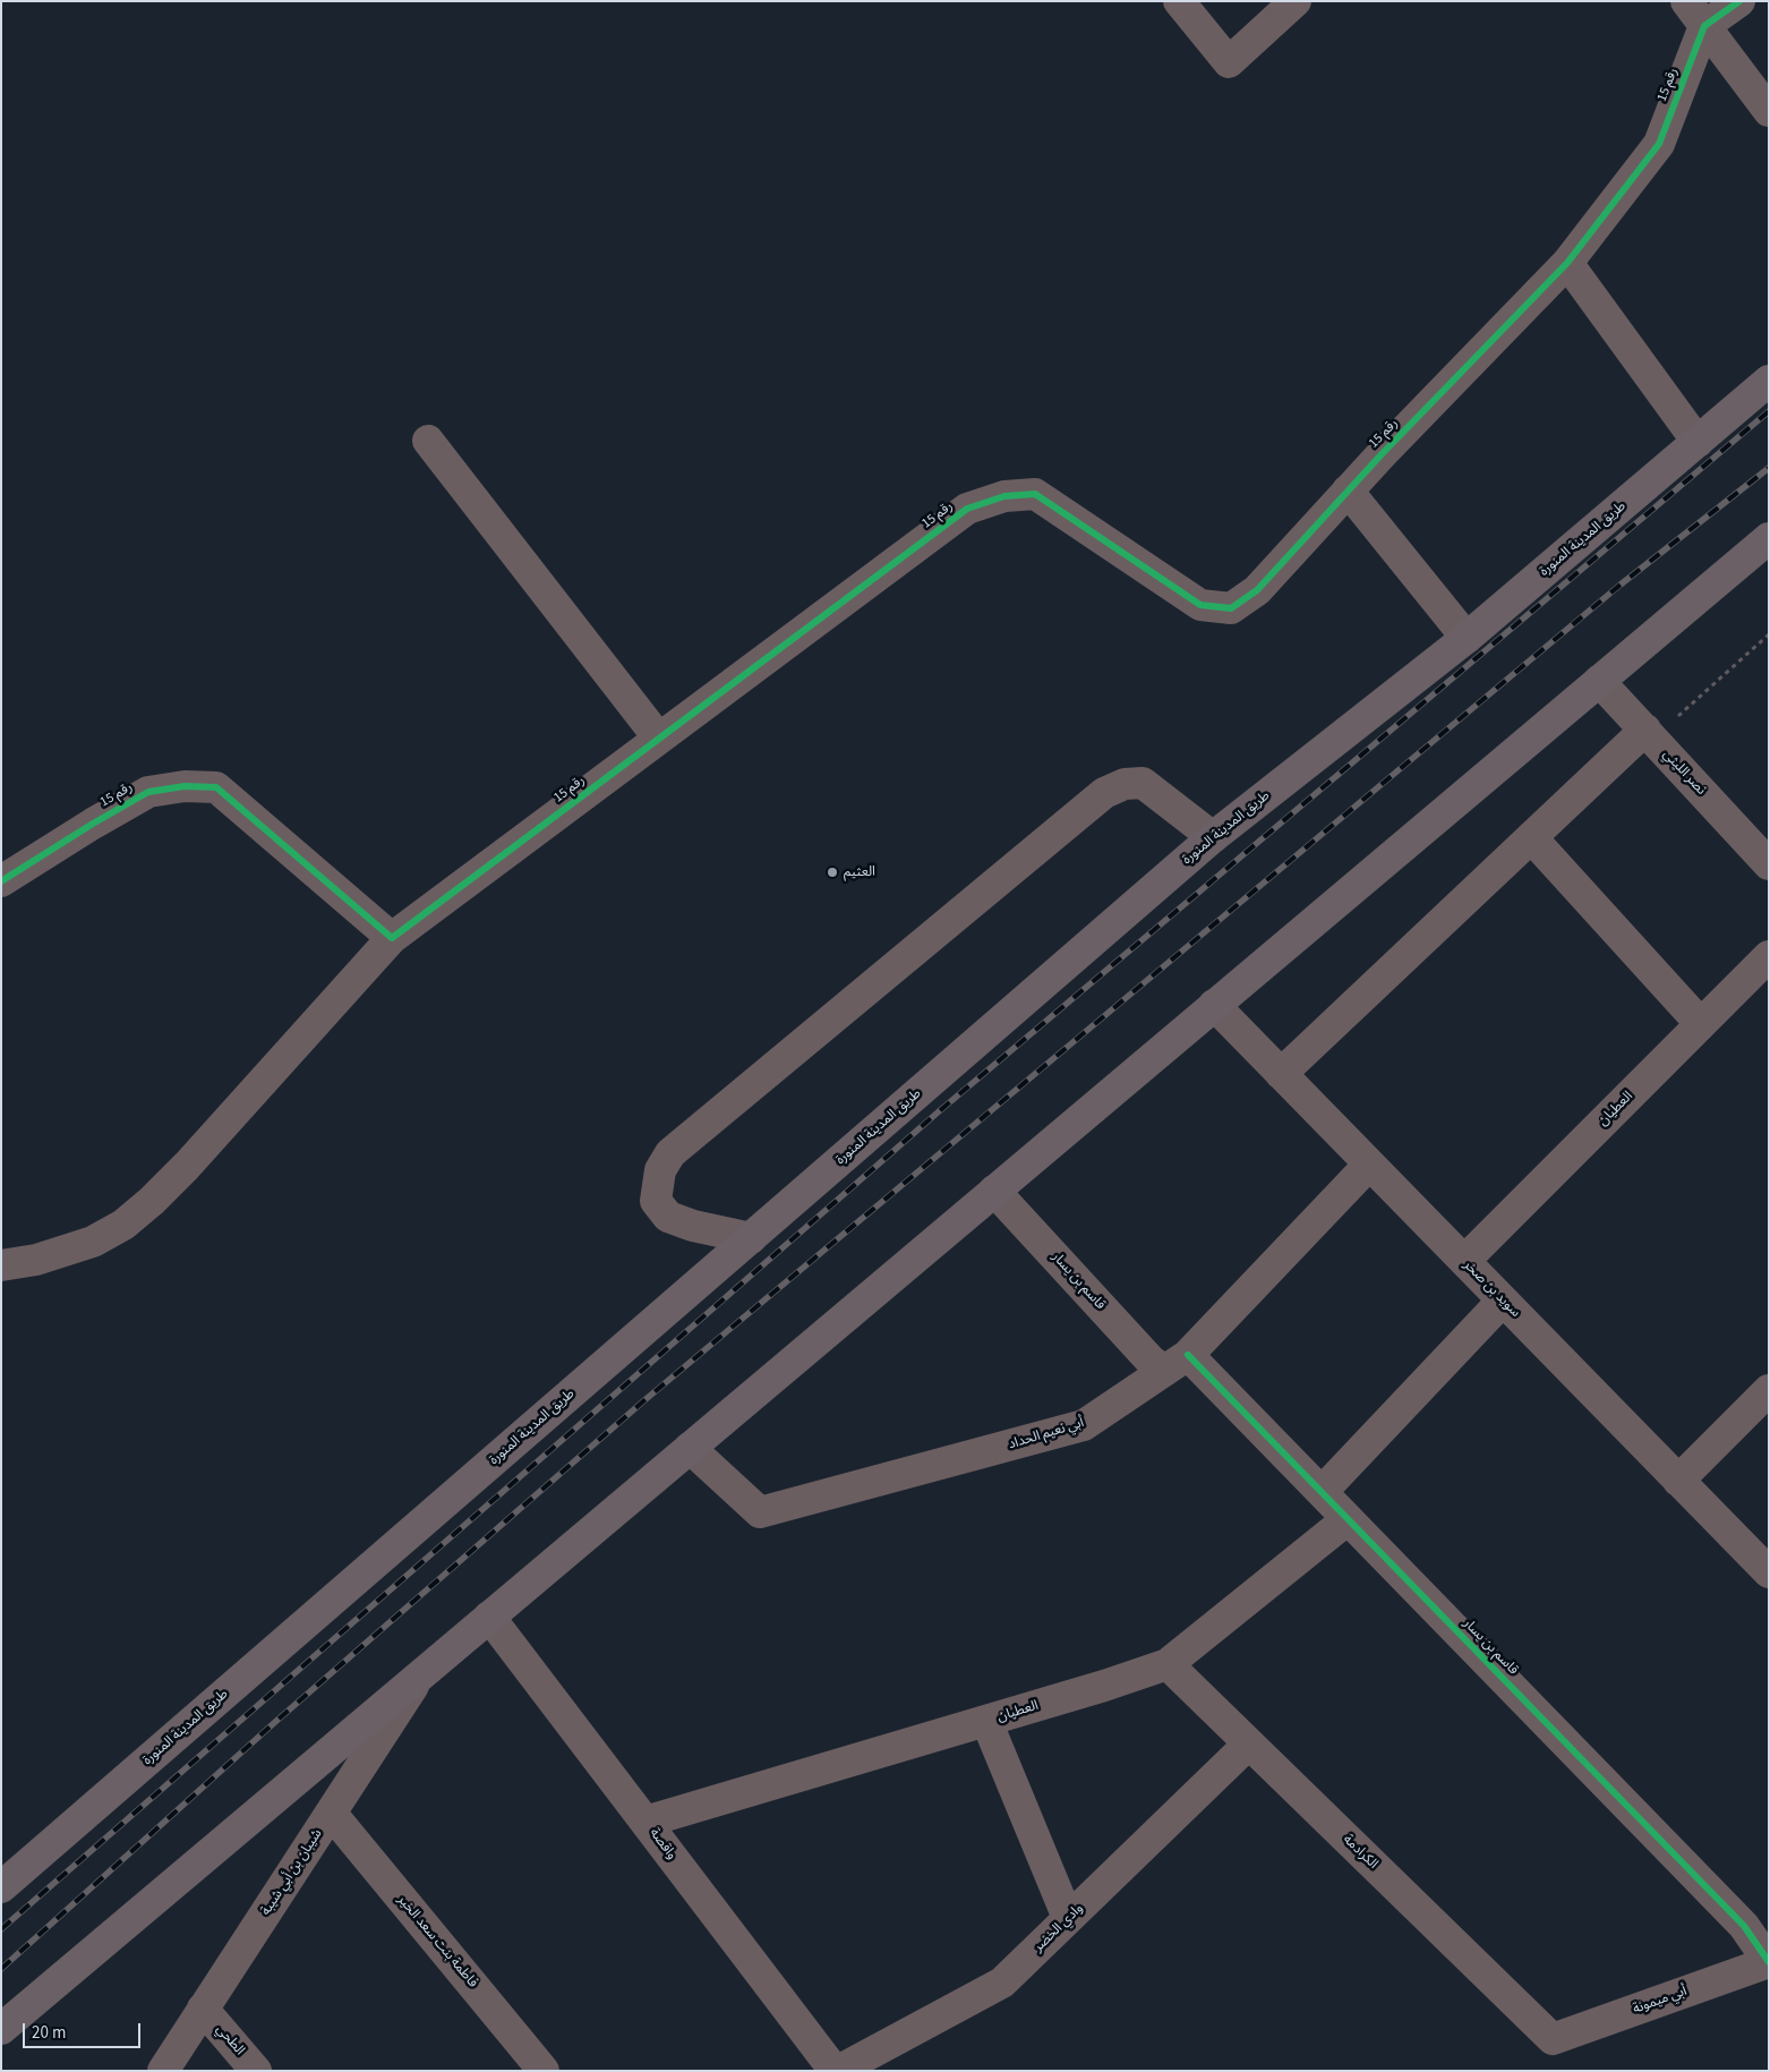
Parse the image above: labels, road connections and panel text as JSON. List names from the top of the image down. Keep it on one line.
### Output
{"streets":{"main road":["طريق المدينة المنورة"],"street":["رقم 15","نصر الليثي","العطيان","قاسم بن يسار","سويد بن صخر","أبي نعيم الحداد","واقصة","الكرادمة","شيبان بن أبي شيبة","وادي الخضر","فاطمة بنت سعد الخير","أبي ميمونة","الطحي"]},"crossings":[["العطيان","قاسم بن يسار"],["العطيان","سويد بن صخر"],["العطيان","واقصة"],["العطيان","الكرادمة"],["قاسم بن يسار","أبي نعيم الحداد"],["قاسم بن يسار","أبي ميمونة"],["سويد بن صخر","أبي نعيم الحداد"],["واقصة","وادي الخضر"],["الكرادمة","وادي الخضر"],["الكرادمة","أبي ميمونة"],["شيبان بن أبي شيبة","فاطمة بنت سعد الخير"],["شيبان بن أبي شيبة","الطحي"]],"places":["العثيم"],"scale_bar":"20 m"}
